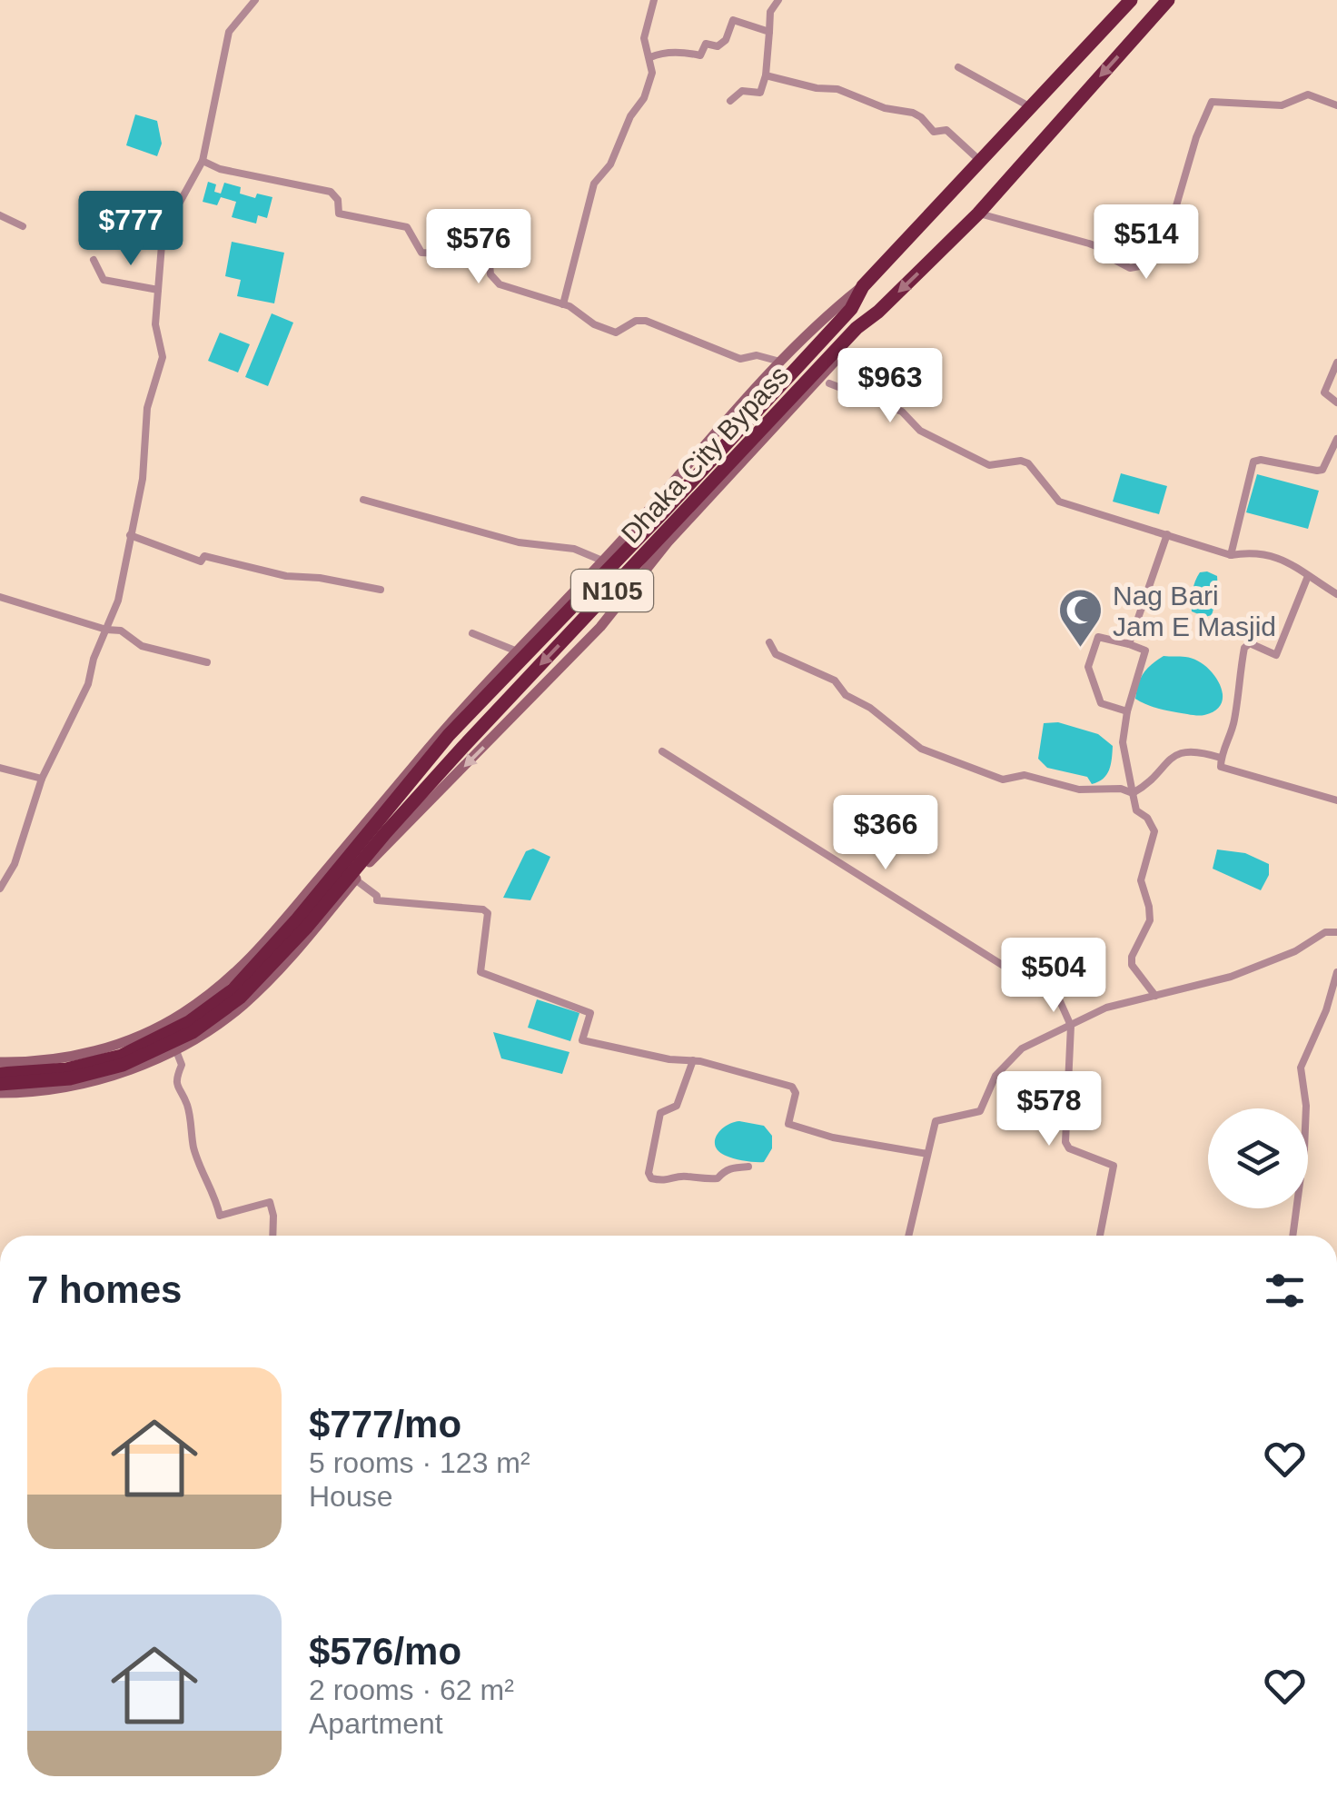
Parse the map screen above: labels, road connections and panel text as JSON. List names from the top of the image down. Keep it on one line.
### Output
{"streets":{"highway":["Dhaka City Bypass","N105"]},"places":{"mosque":["Nag Bari Jam E Masjid"]},"page":{"price":["$777","$514","$576","$963","$366","$504","$578"],"heading":"7 homes","list":[{"name":"$777/mo","note":"5 rooms · 123 m² · House"},{"name":"$576/mo","note":"2 rooms · 62 m² · Apartment"}]}}
